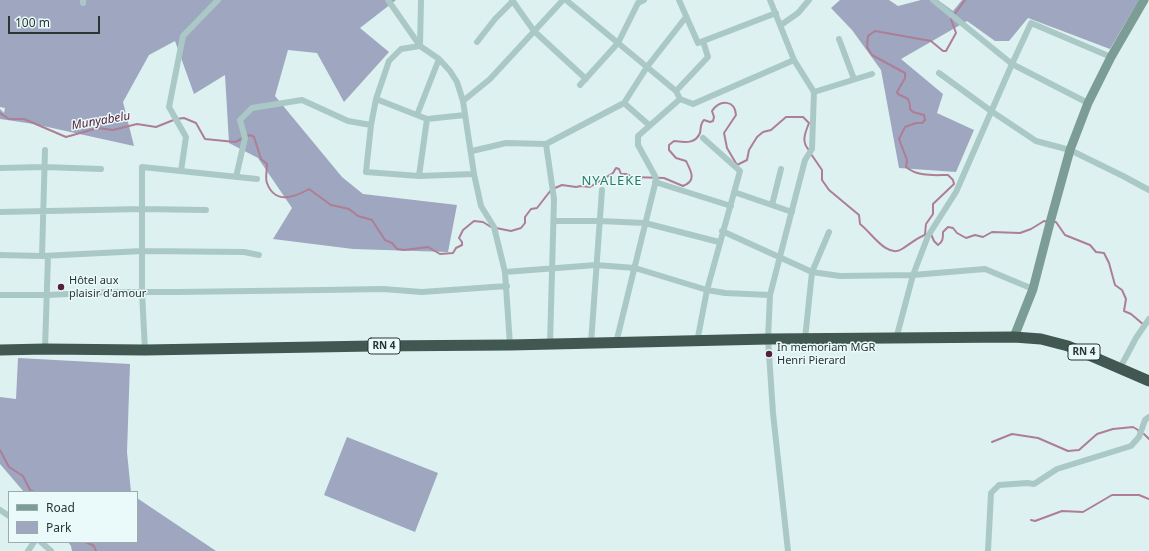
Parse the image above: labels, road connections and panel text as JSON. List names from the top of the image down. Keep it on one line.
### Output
{"streets":{"highway":["RN 4"]},"districts":["NYALEKE"],"water":["Munyabelu"],"places":["Hôtel aux plaisir d'amour","In memoriam MGR Henri Pierard"],"legend":["Road","Park"],"scale_bar":"100 m"}
